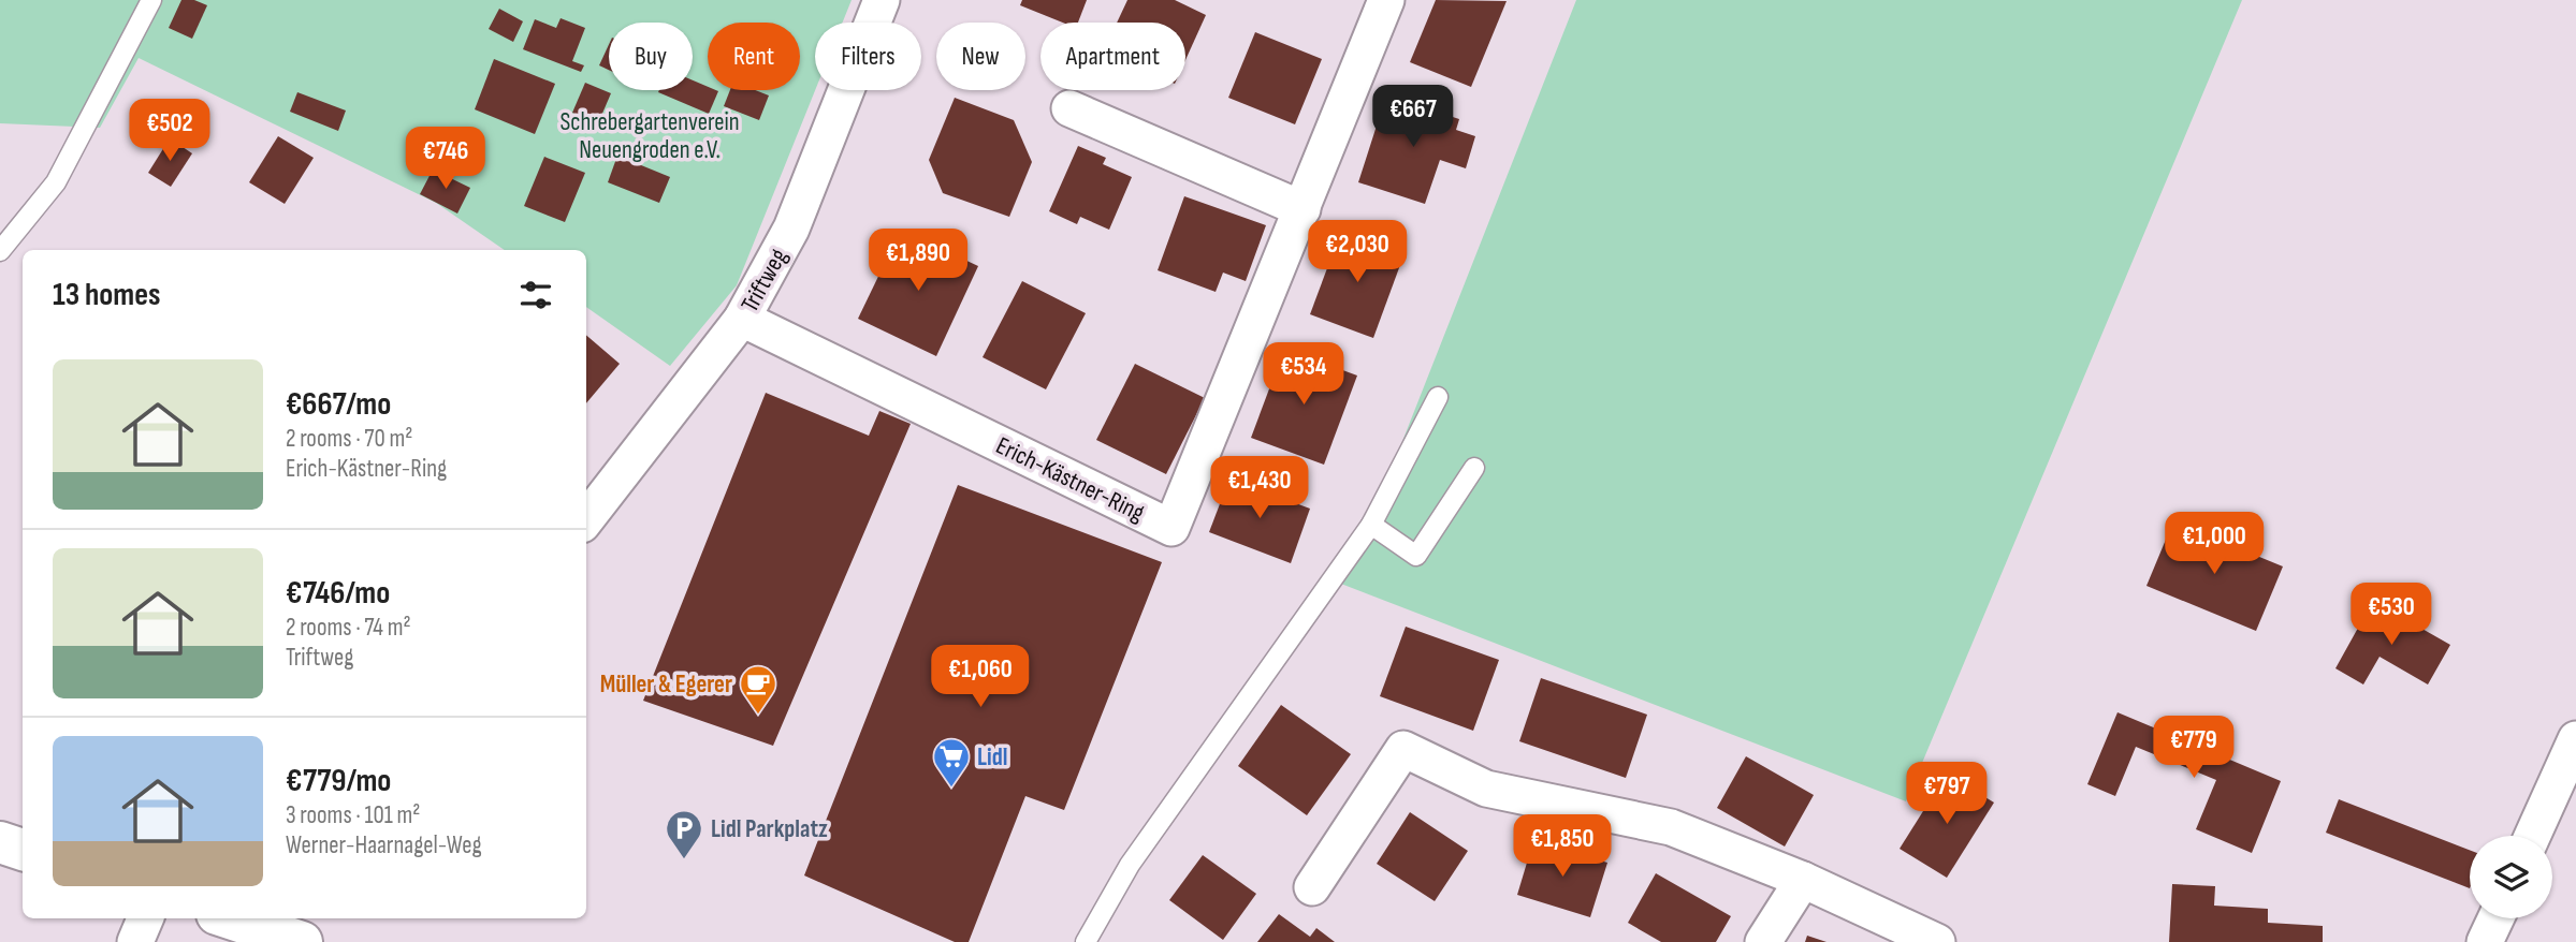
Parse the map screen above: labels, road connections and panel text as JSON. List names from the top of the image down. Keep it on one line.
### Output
{"streets":{"street":["Triftweg","Erich-Kästner-Ring"]},"crossings":[["Triftweg","Erich-Kästner-Ring"]],"parks":["Schrebergartenverein Neuengroden e.V."],"places":{"cafe":["Müller & Egerer"],"supermarket":["Lidl"],"parking":["Lidl Parkplatz"]},"page":{"chip":["Buy","Rent","Filters","New","Apartment"],"price":["€667","€502","€746","€2,030","€1,890","€534","€1,430","€1,000","€530","€1,060","€779","€797","€1,850"],"heading":"13 homes","list":[{"name":"€667/mo","note":"2 rooms · 70 m² · Erich-Kästner-Ring"},{"name":"€746/mo","note":"2 rooms · 74 m² · Triftweg"},{"name":"€779/mo","note":"3 rooms · 101 m² · Werner-Haarnagel-Weg"}]}}
